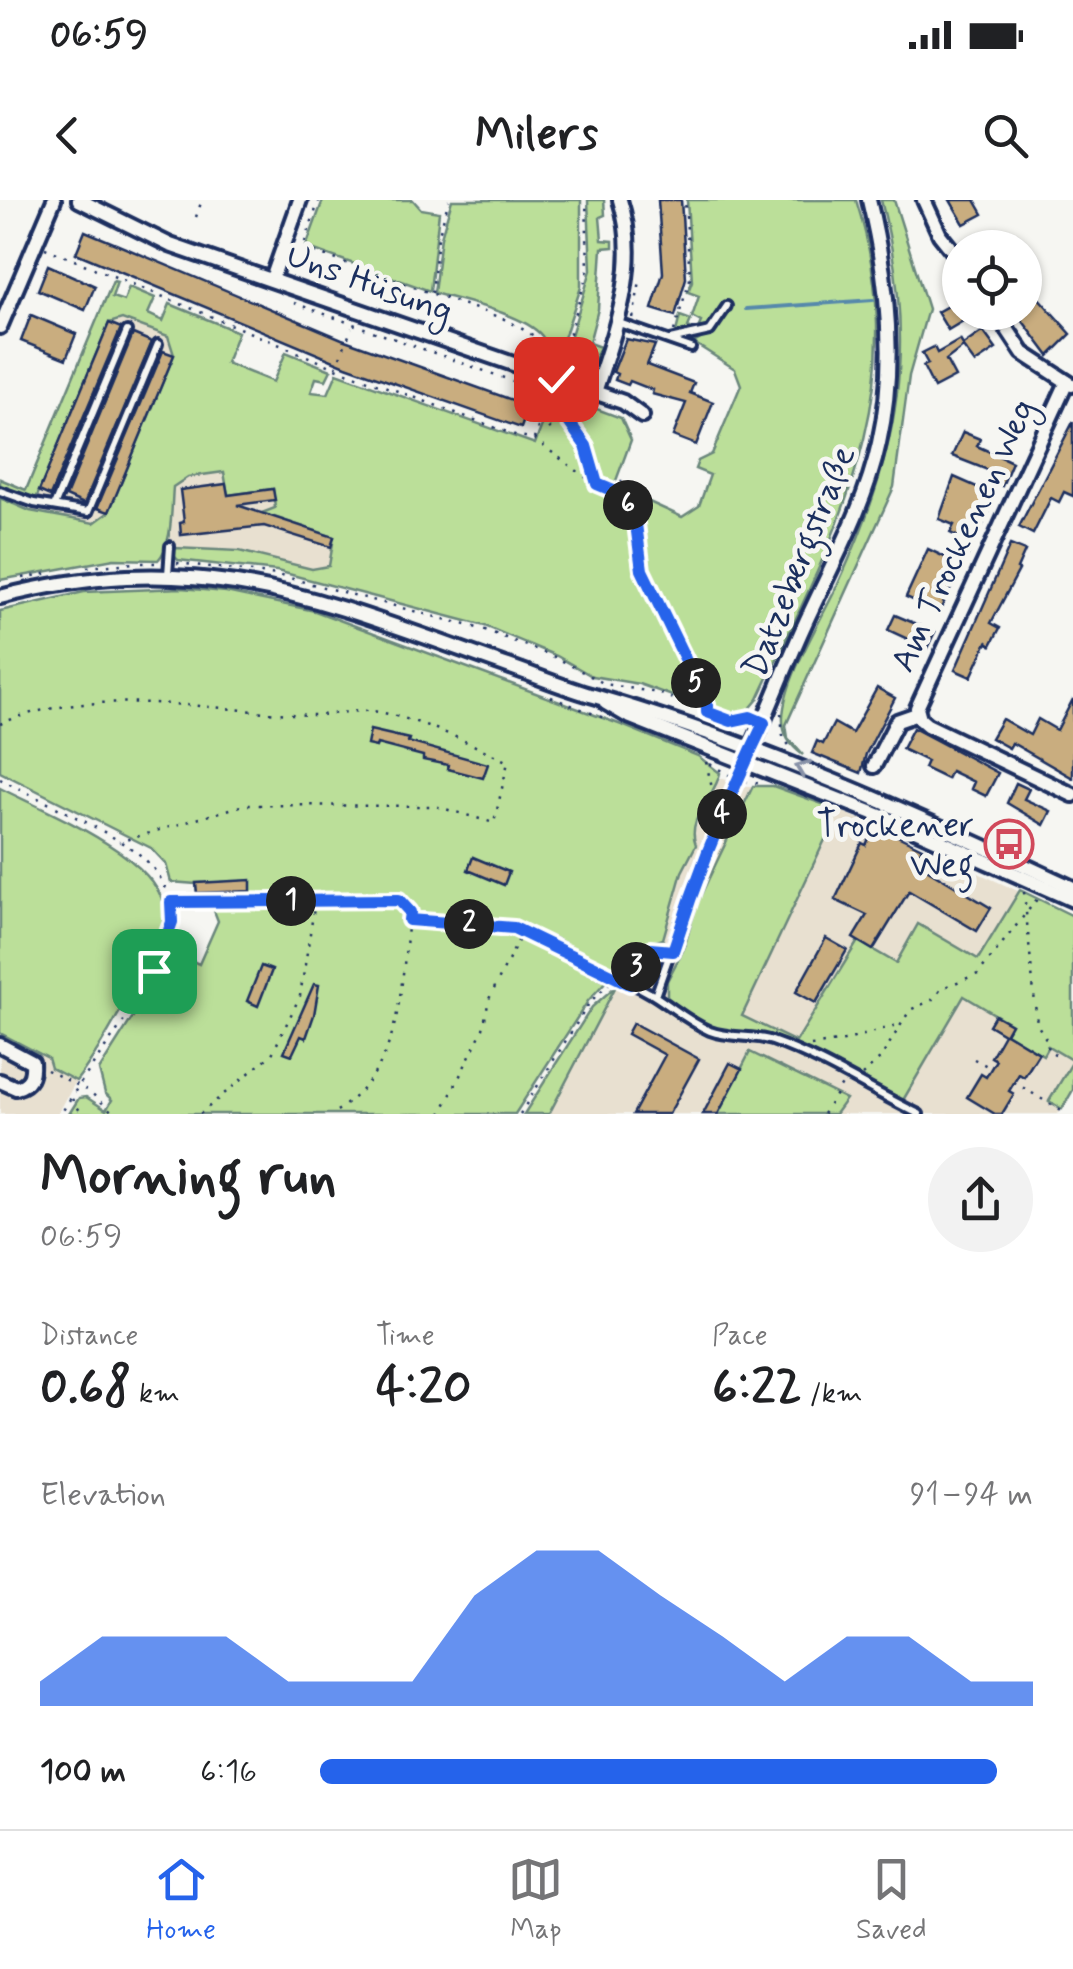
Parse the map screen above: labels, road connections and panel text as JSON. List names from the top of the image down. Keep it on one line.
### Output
{"streets":{"street":["Uns Hüsung","Am Trockenen Weg","Datzebergstraße"]},"places":{"bus stop":["Trockener Weg"]},"page":{"status":"06:59","header":"Milers","pins":["6","5","4","1","2","3"],"heading":["Morning run","06:59"],"stats":[["Distance","0.68 km"],["Time","4:20"],["Pace","6:22 /km"]],"chart":["Elevation","91–94 m"],"list":[{"name":"100 m","note":"6:16"}],"tabs":["Home","Map","Saved"]}}
